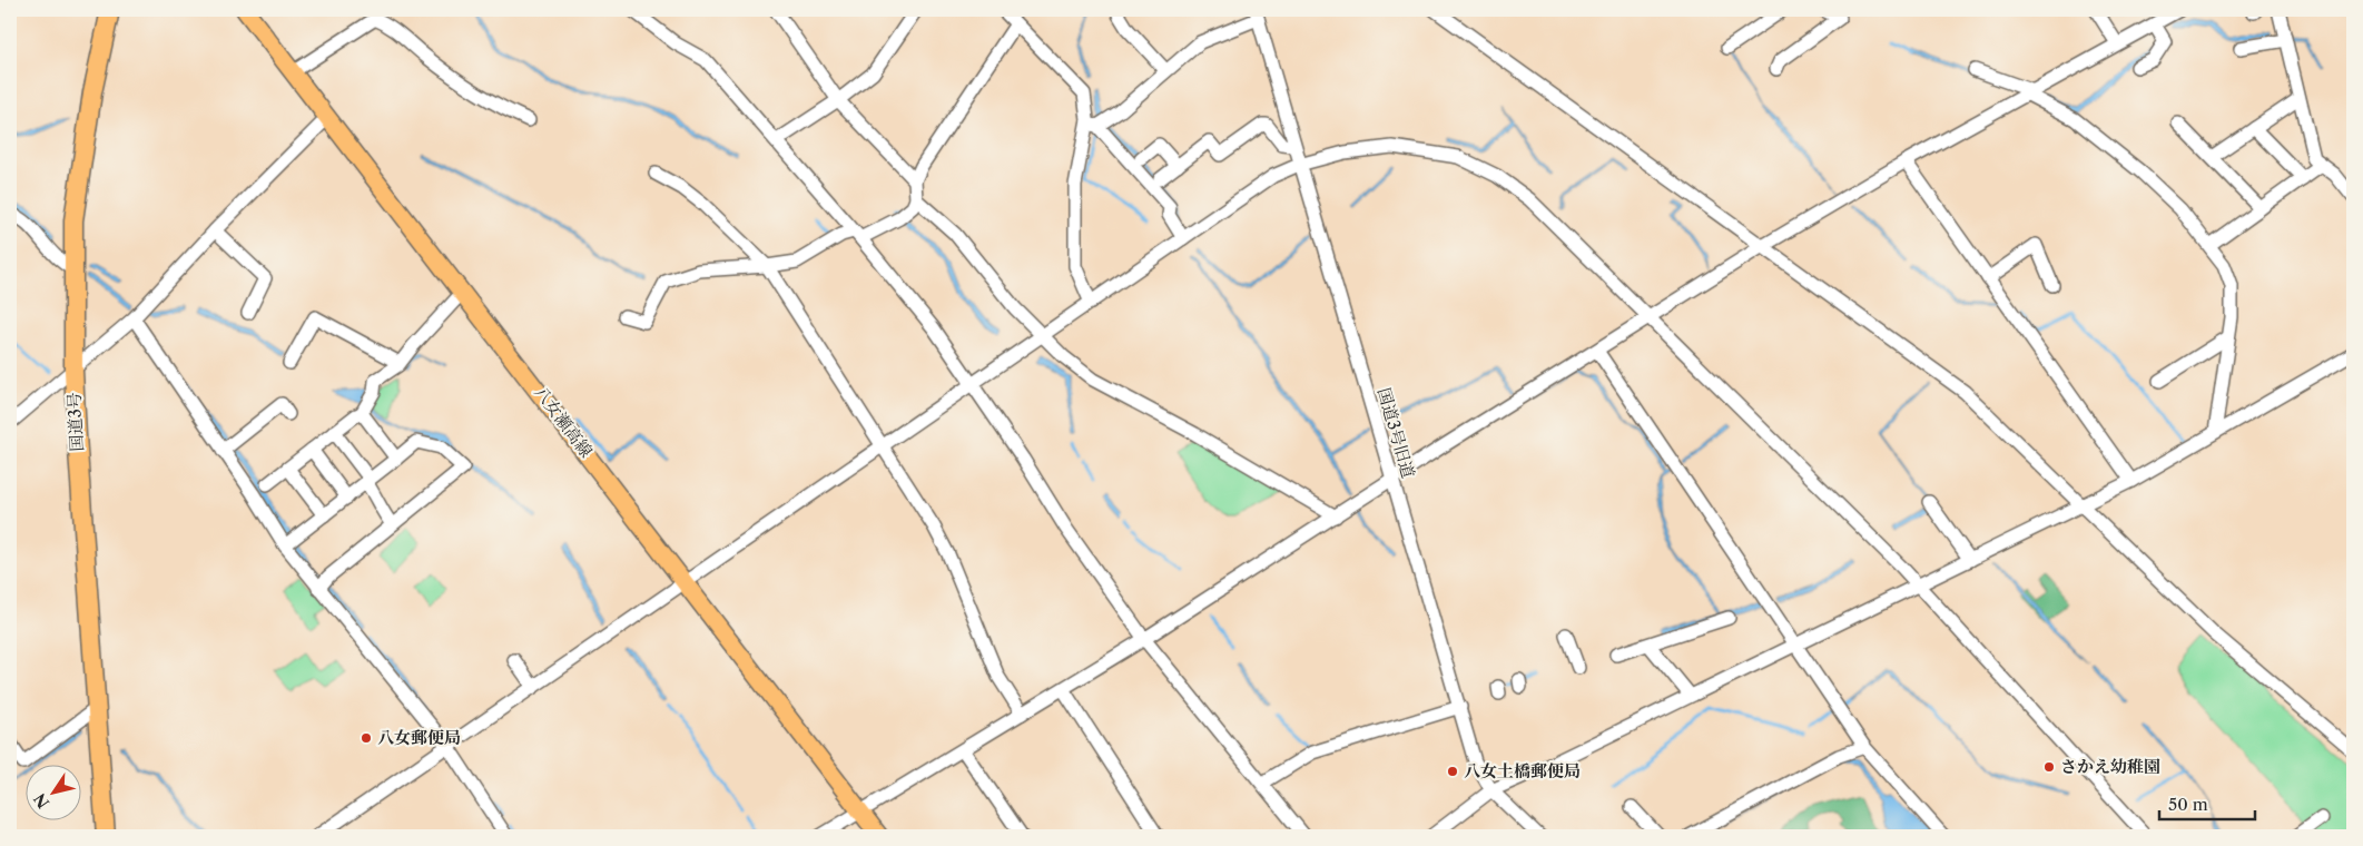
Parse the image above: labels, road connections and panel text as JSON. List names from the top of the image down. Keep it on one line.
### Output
{"streets":{"highway":["国道3号"],"main road":["八女瀬高線"],"street":["国道3号旧道"]},"places":["八女郵便局","さかえ幼稚園","八女土橋郵便局"],"scale_bar":"50 m","north":"bottom left"}
